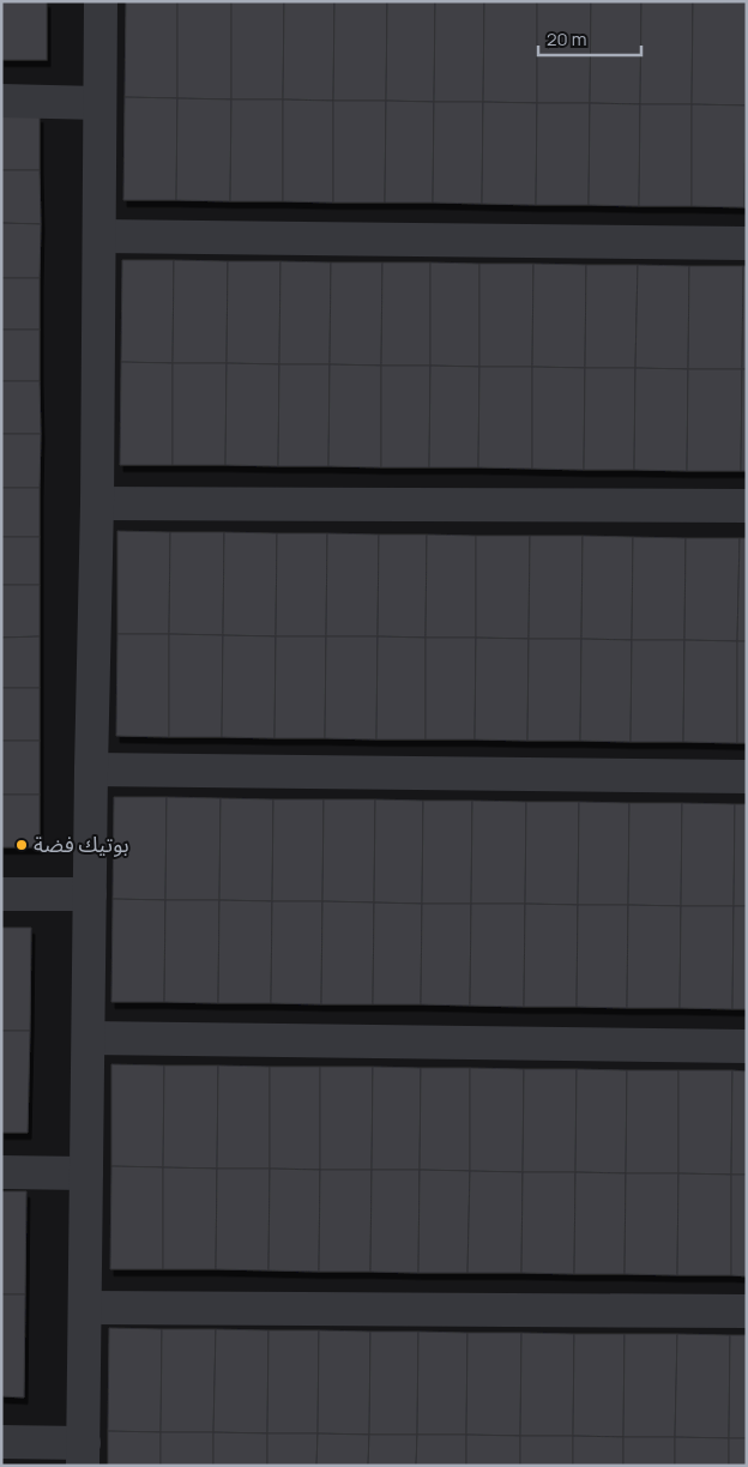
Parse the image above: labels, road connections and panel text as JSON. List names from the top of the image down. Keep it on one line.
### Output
{"places":["بوتيك فضة"],"scale_bar":"20 m"}
